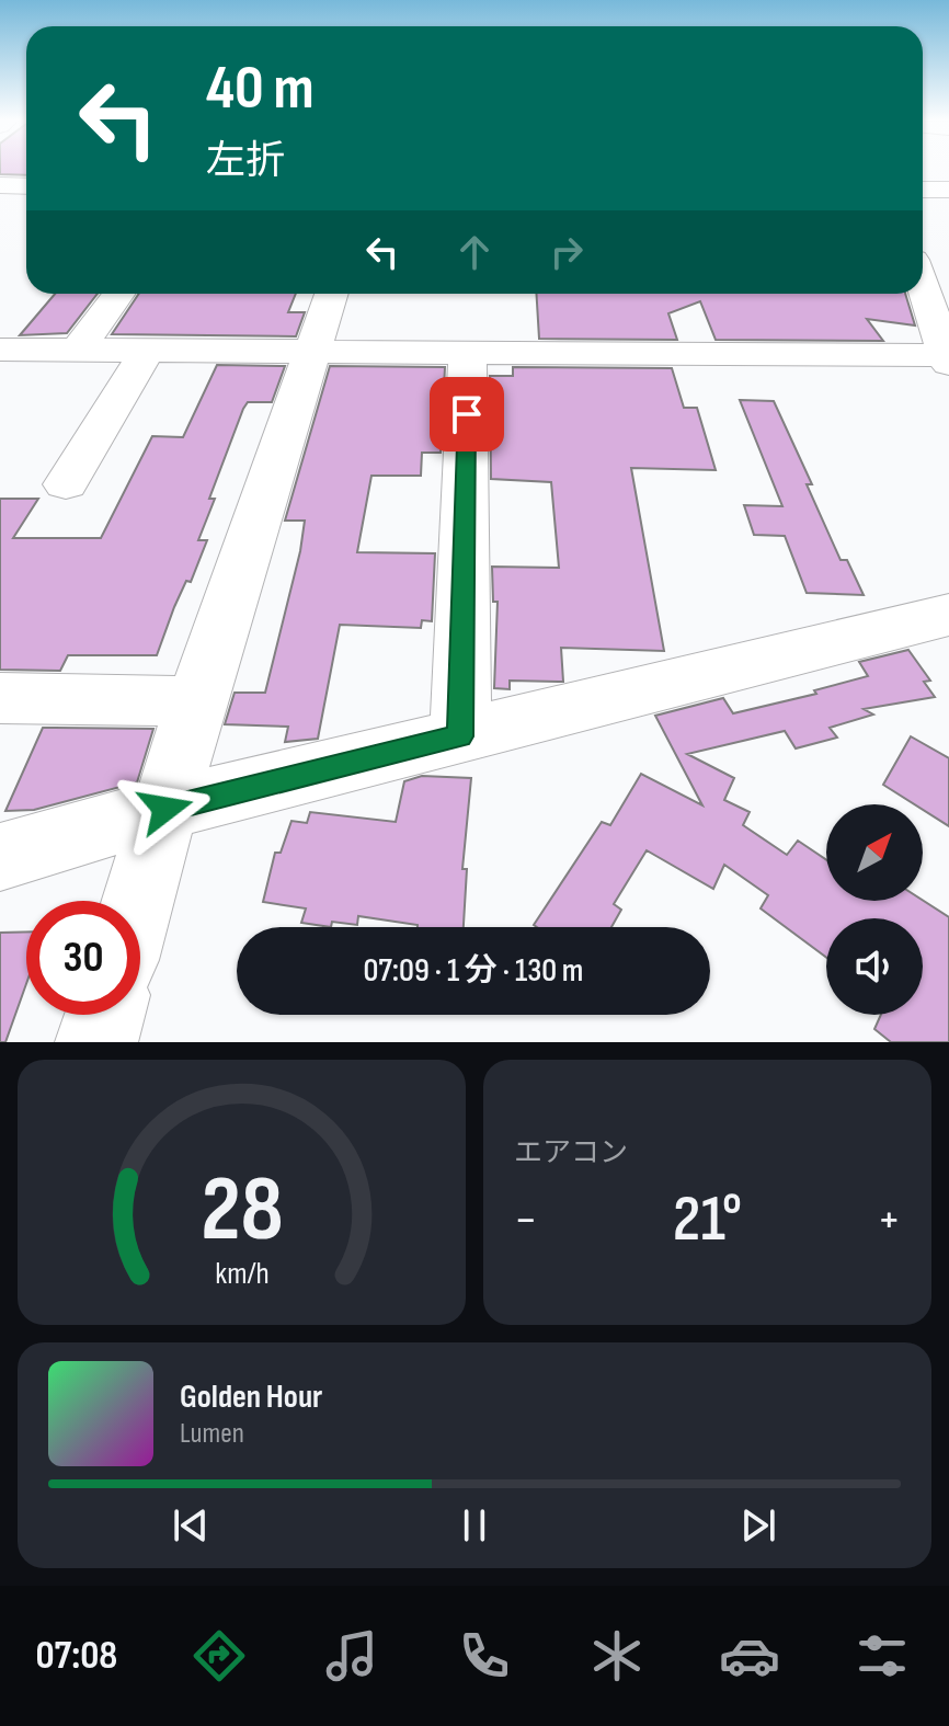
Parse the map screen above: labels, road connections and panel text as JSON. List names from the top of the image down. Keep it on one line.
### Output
{"north":"top right","page":{"turn":["40 m","左折"],"limit":"30","trip":"07:09 · 1 分 · 130 m","tile":"エアコン","heat":["−","21°","+"],"song":["Golden Hour","Lumen"],"tabs":"07:08","gauge":["28","km/h"]}}
